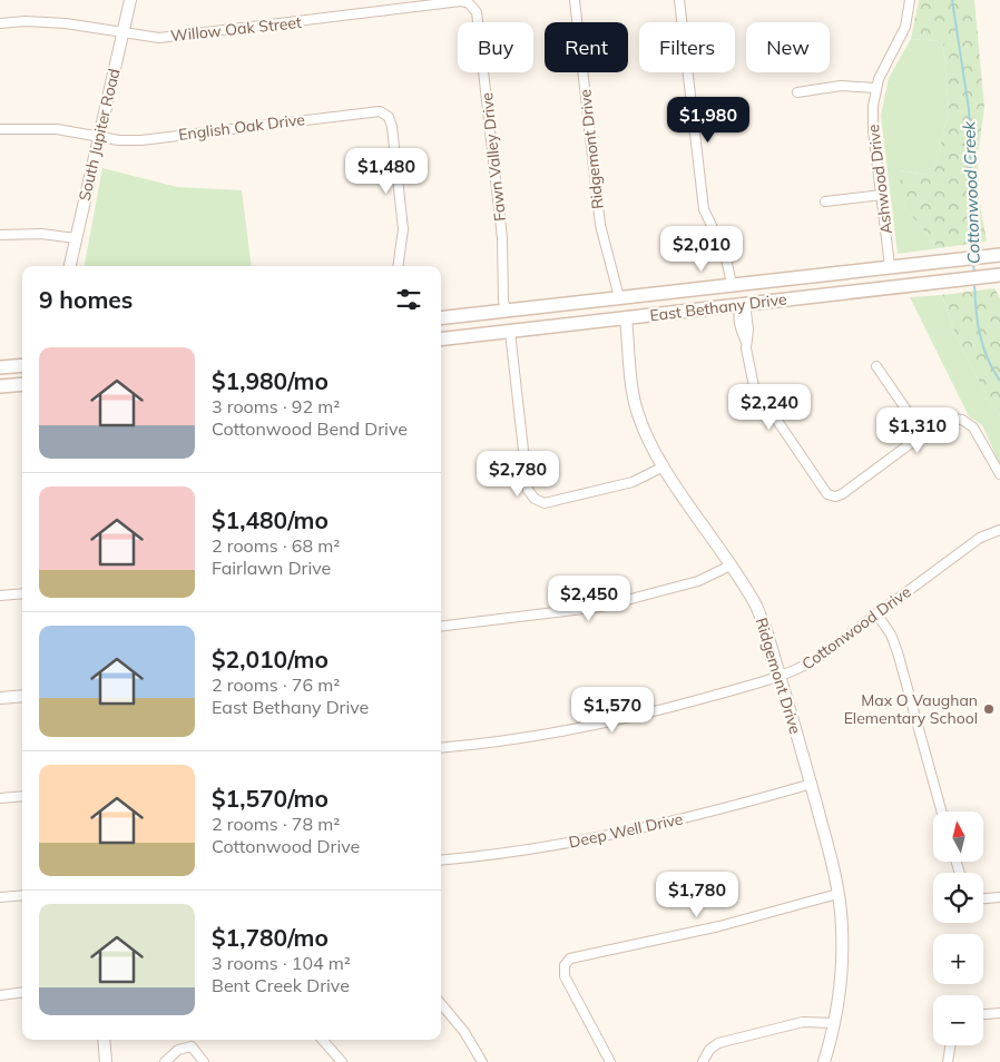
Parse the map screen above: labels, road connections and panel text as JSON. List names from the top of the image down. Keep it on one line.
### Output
{"streets":{"main road":["East Bethany Drive"],"street":["Willow Oak Street","English Oak Drive","South Jupiter Road","Ridgemont Drive","Fawn Valley Drive","Ashwood Drive","Cottonwood Drive","Deep Well Drive"]},"crossings":[["Willow Oak Street","South Jupiter Road"],["Willow Oak Street","Fawn Valley Drive"],["English Oak Drive","South Jupiter Road"],["Ridgemont Drive","East Bethany Drive"],["Ridgemont Drive","Cottonwood Drive"],["Ridgemont Drive","Deep Well Drive"],["Fawn Valley Drive","East Bethany Drive"],["Ashwood Drive","East Bethany Drive"]],"water":["Cottonwood Creek"],"places":["Max O Vaughan Elementary School"],"north":"top","page":{"chip":["Buy","Rent","Filters","New"],"price":["$1,980","$1,480","$2,010","$2,240","$1,310","$2,780","$2,450","$1,570","$1,780"],"heading":"9 homes","list":[{"name":"$1,980/mo","note":"3 rooms · 92 m² · Cottonwood Bend Drive"},{"name":"$1,480/mo","note":"2 rooms · 68 m² · Fairlawn Drive"},{"name":"$2,010/mo","note":"2 rooms · 76 m² · East Bethany Drive"},{"name":"$1,570/mo","note":"2 rooms · 78 m² · Cottonwood Drive"},{"name":"$1,780/mo","note":"3 rooms · 104 m² · Bent Creek Drive"}],"map_buttons":["+","−"]}}
